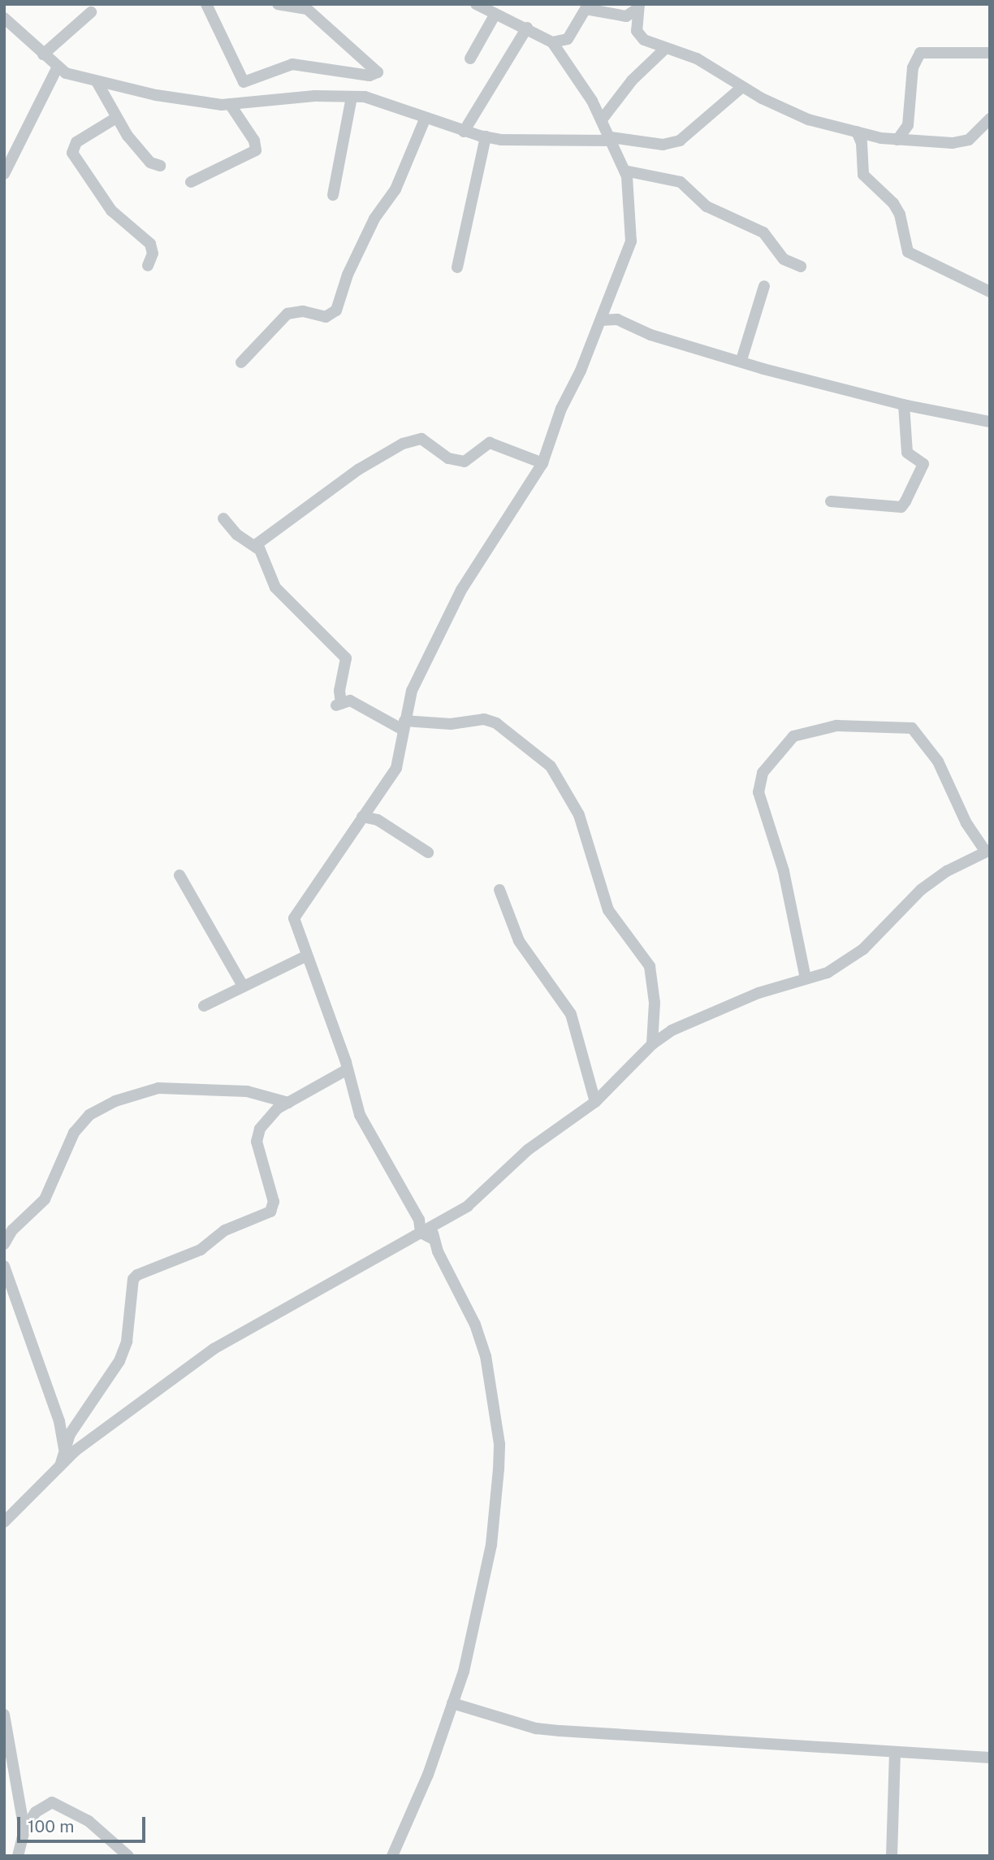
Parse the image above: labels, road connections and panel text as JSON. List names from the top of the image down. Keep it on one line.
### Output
{"scale_bar":"100 m"}
